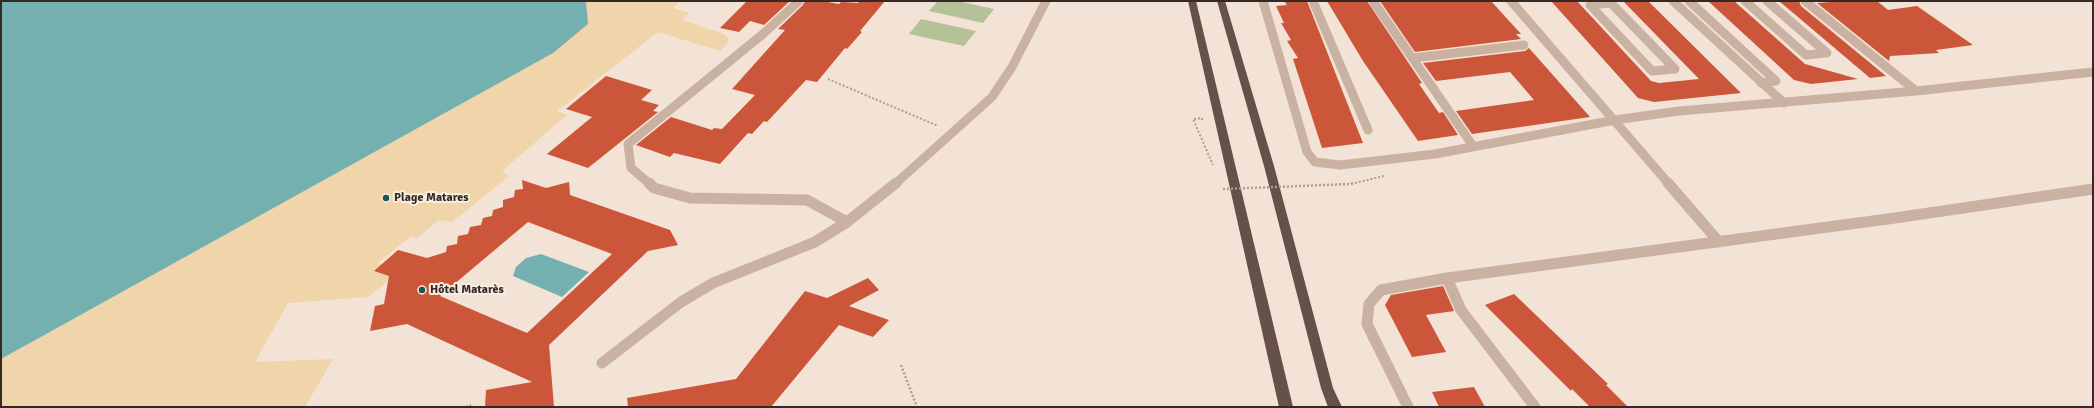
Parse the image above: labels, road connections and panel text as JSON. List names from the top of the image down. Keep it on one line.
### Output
{"places":["Plage Matares","Hôtel Matarès"]}
